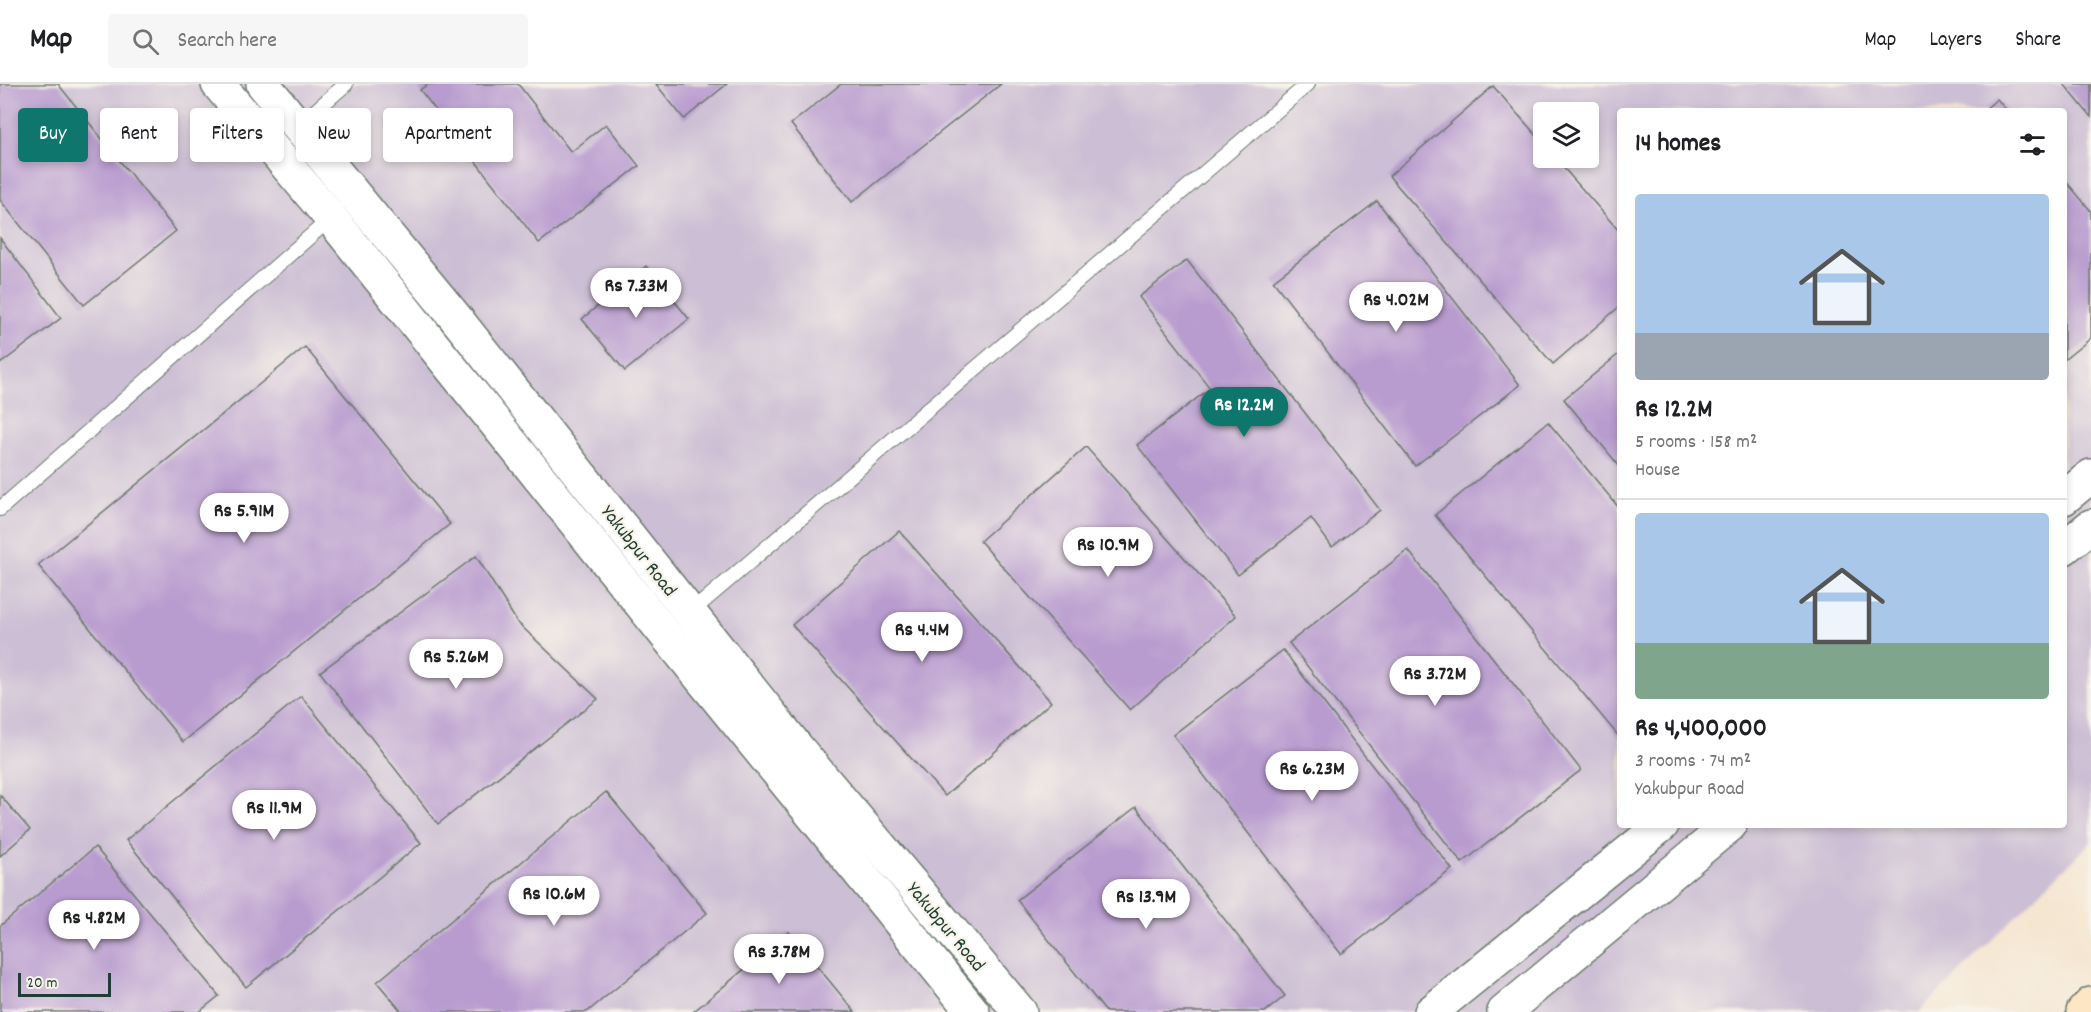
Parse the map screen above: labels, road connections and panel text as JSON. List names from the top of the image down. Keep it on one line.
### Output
{"streets":{"street":["Yakubpur Road"]},"scale_bar":"20 m","page":{"header":"Map","search":"Search here","nav":["Map","Layers","Share"],"chip":["Buy","Rent","Filters","New","Apartment"],"heading":"14 homes","list":[{"name":"Rs 12.2M","note":"5 rooms · 158 m² · House"},{"name":"Rs 4,400,000","note":"3 rooms · 74 m² · Yakubpur Road"}],"price":["Rs 7.33M","Rs 4.02M","Rs 12.2M","Rs 5.91M","Rs 10.9M","Rs 4.4M","Rs 5.26M","Rs 3.72M","Rs 6.23M","Rs 11.9M","Rs 10.6M","Rs 13.9M","Rs 4.82M","Rs 3.78M"],"scale":"20 m"}}
